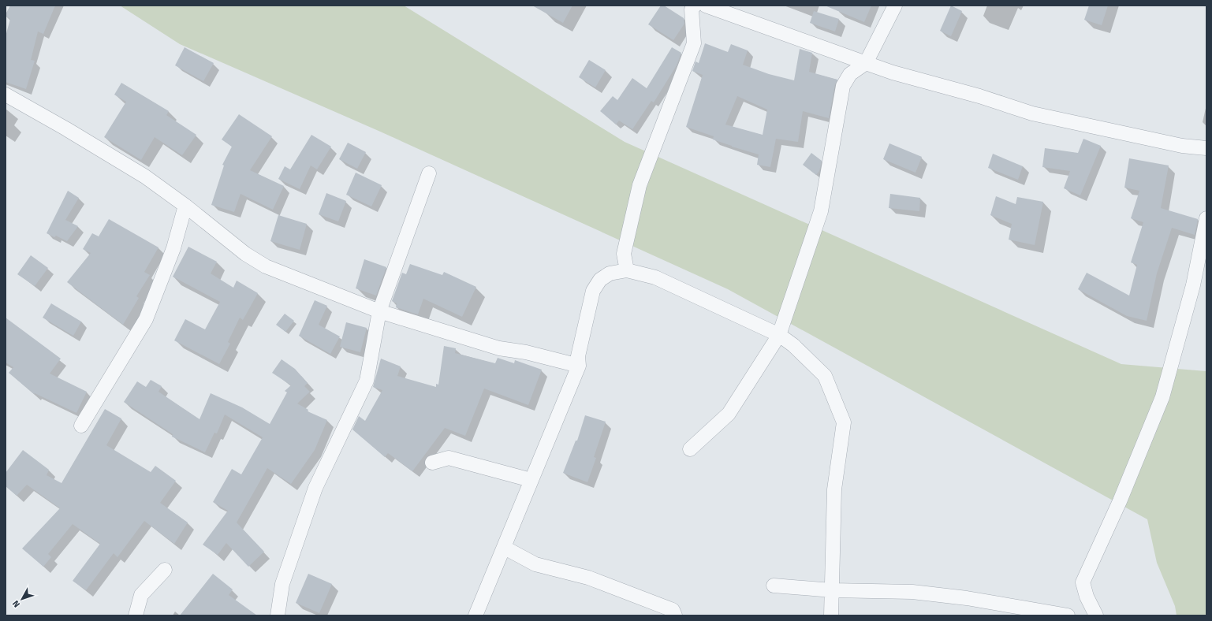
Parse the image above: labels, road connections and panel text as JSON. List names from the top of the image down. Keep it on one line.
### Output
{"north":"bottom left"}
